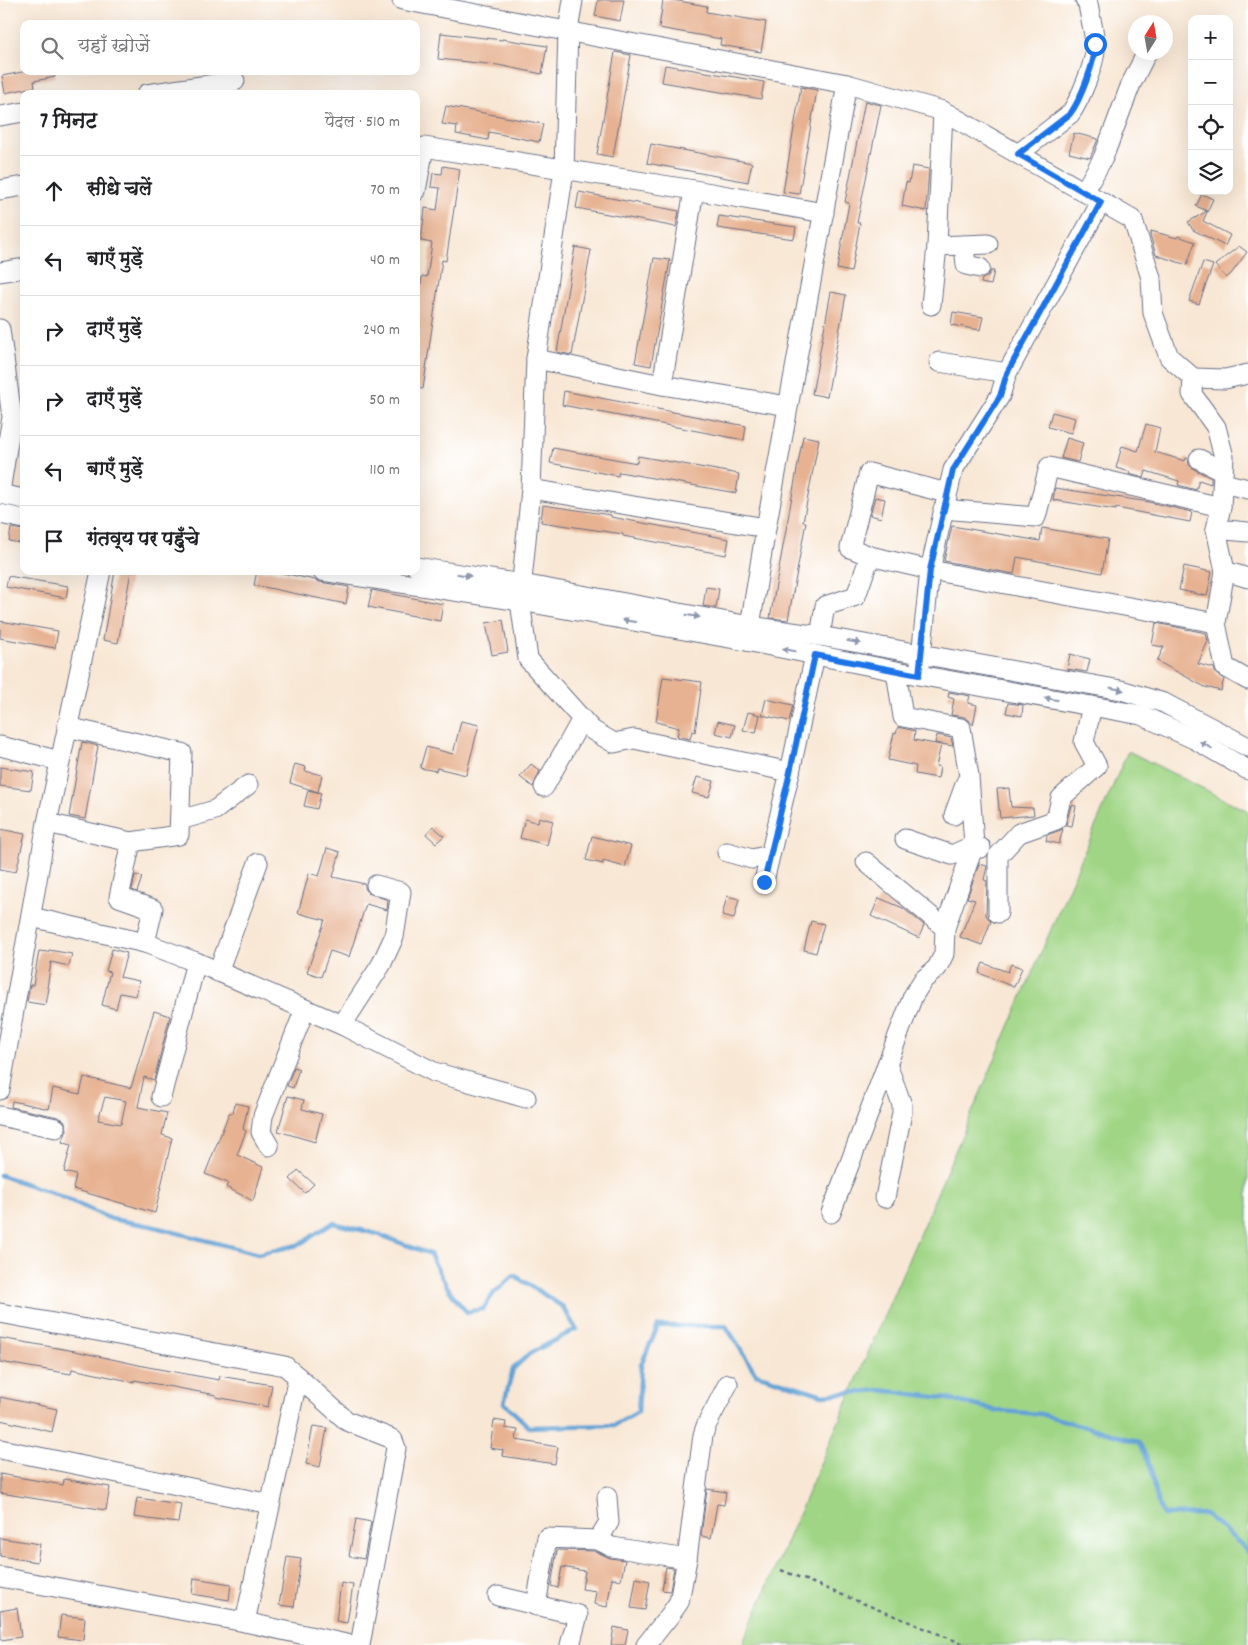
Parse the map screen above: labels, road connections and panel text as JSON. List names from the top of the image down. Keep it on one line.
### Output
{"north":"top","page":{"map_buttons":["+","−"],"search":"यहाँ खोजें","heading":["7 मिनट","पैदल · 510 m"],"list":[["सीधे चलें","70 m"],["बाएँ मुड़ें","40 m"],["दाएँ मुड़ें","240 m"],["दाएँ मुड़ें","50 m"],["बाएँ मुड़ें","110 m"],"गंतव्य पर पहुँचे"]}}
